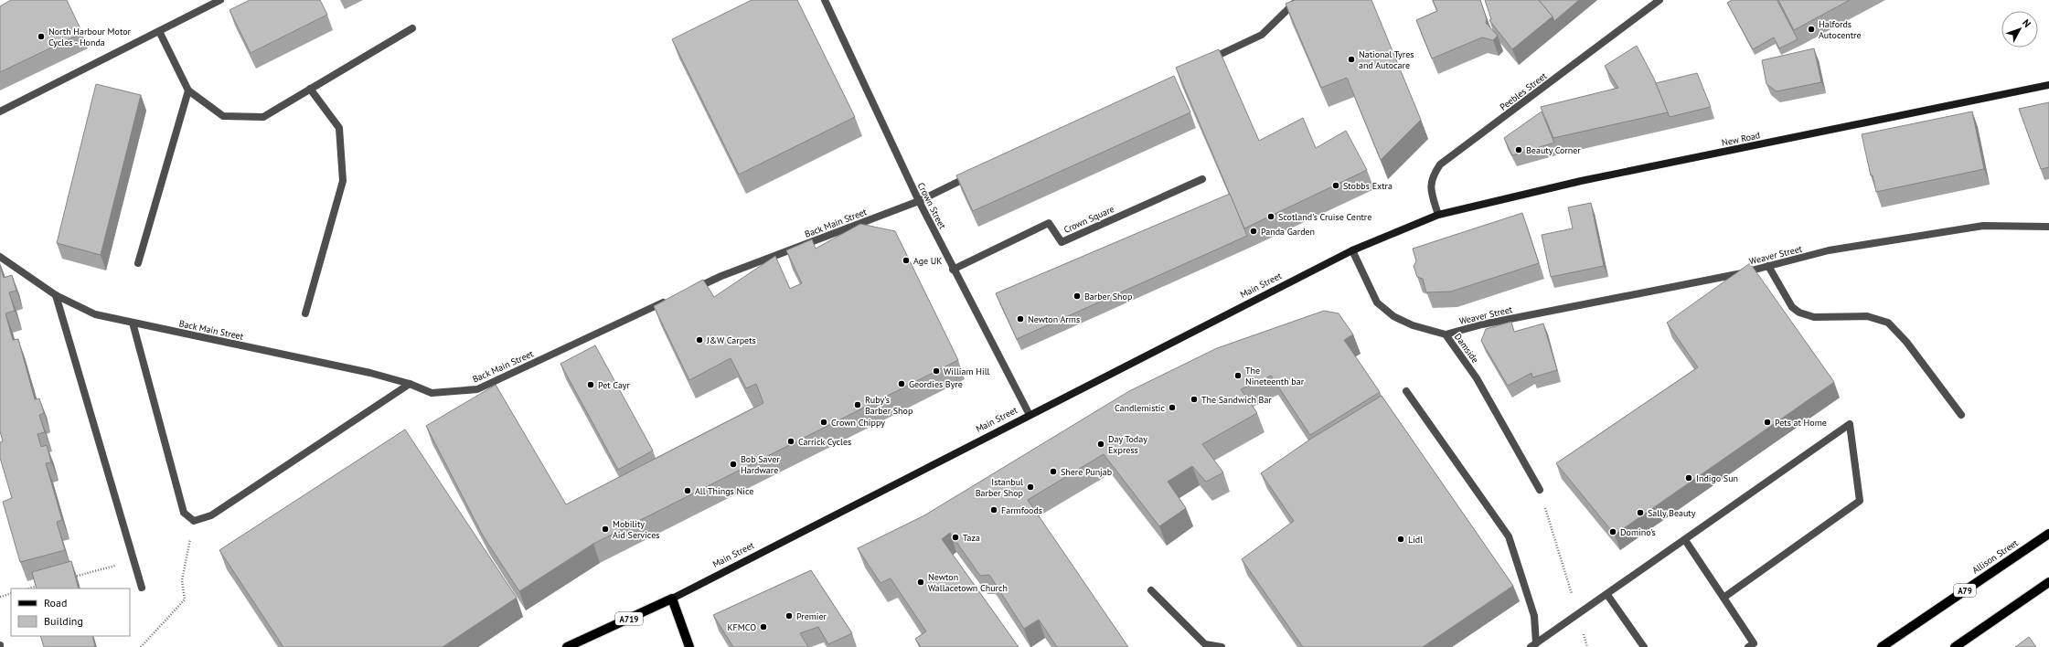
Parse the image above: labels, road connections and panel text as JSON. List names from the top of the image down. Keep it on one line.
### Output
{"streets":{"main road":["Main Street","Allison Street","A79","A719"],"street":["Peebles Street","New Road","Crown Street","Crown Square","Back Main Street","Weaver Street","Damside"]},"crossings":[["Peebles Street","New Road"],["Peebles Street","Main Street"],["New Road","Main Street"],["Crown Street","Crown Square"],["Crown Street","Back Main Street"],["Crown Street","Main Street"],["Weaver Street","Damside"],["Main Street","Damside"]],"places":["Halfords Autocentre","North Harbour Motor Cycles - Honda","National Tyres and Autocare","Beauty Corner","Stobbs Extra","Scotland's Cruise Centre","Panda Garden","Age UK","Barber Shop","Newton Arms","J&W Carpets","William Hill","The Nineteenth bar","Geordies Byre","Pet Cayr","The Sandwich Bar","Ruby's Barber Shop","Candlemistic","Crown Chippy","Pets at Home","Carrick Cycles","Day Today Express","Bob Saver Hardware","Shere Punjab","Indigo Sun","Istanbul Barber Shop","All Things Nice","Farmfoods","Sally Beauty","Mobility Aid Services","Domino's","Taza","Lidl","Newton Wallacetown Church","Premier","KFMCO"],"legend":["Road","Building"],"north":"top right"}
